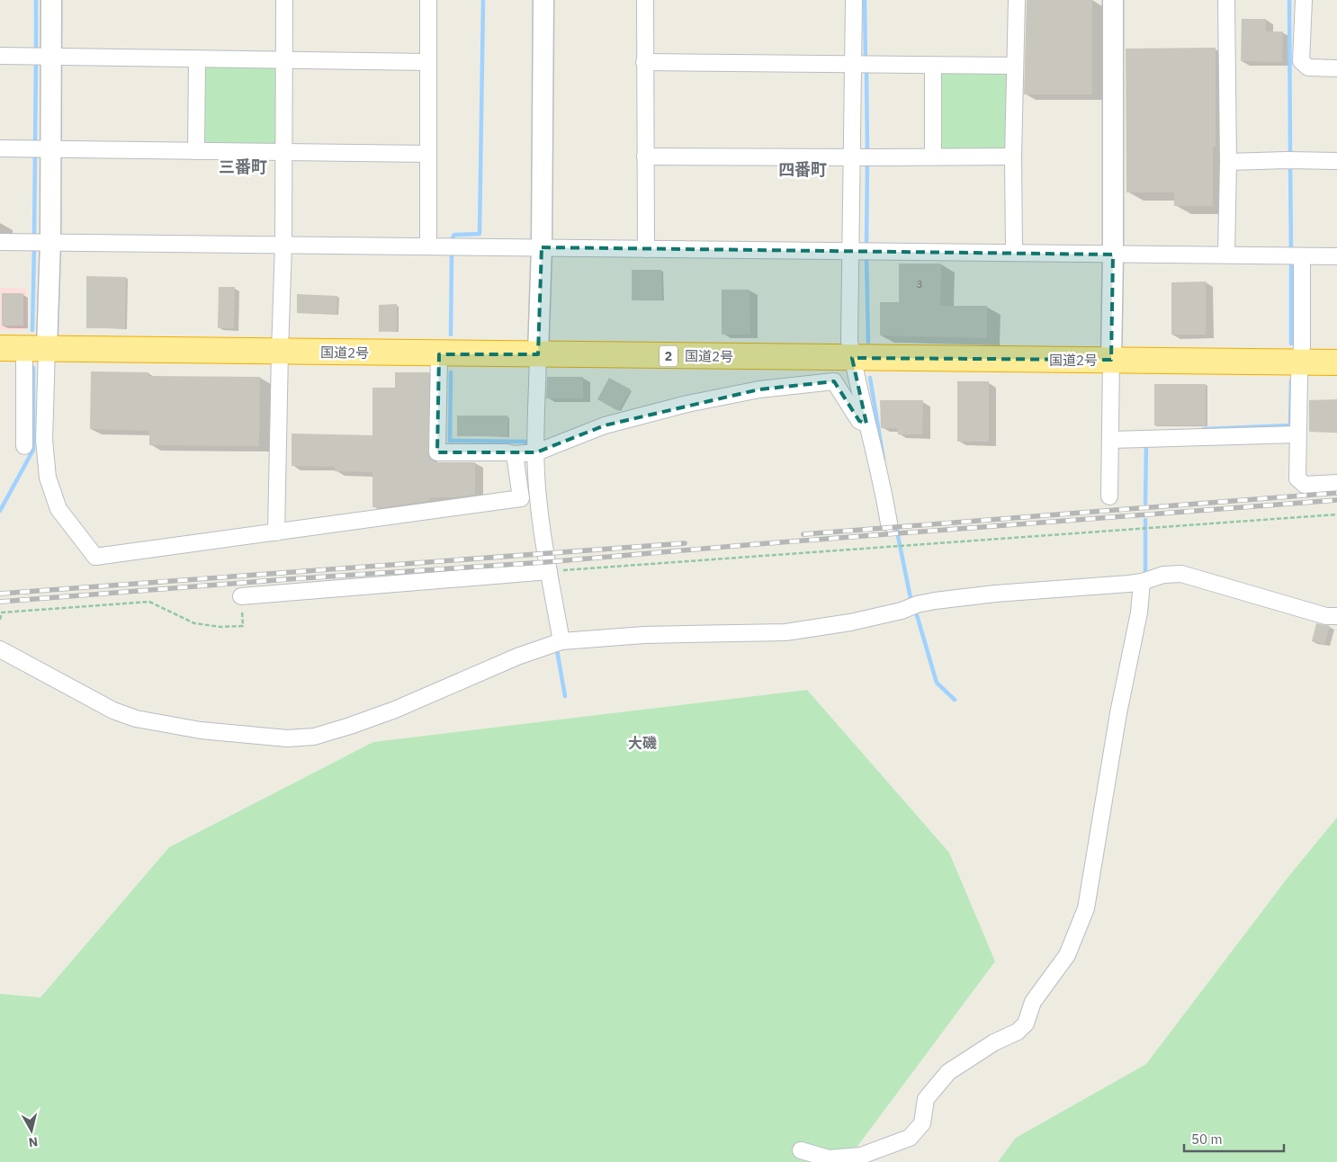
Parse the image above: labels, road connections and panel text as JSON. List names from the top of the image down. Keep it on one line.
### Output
{"streets":{"highway":["国道2号","2"]},"districts":["三番町","四番町","大磯"],"house_numbers":["3"],"scale_bar":"50 m","north":"bottom"}
